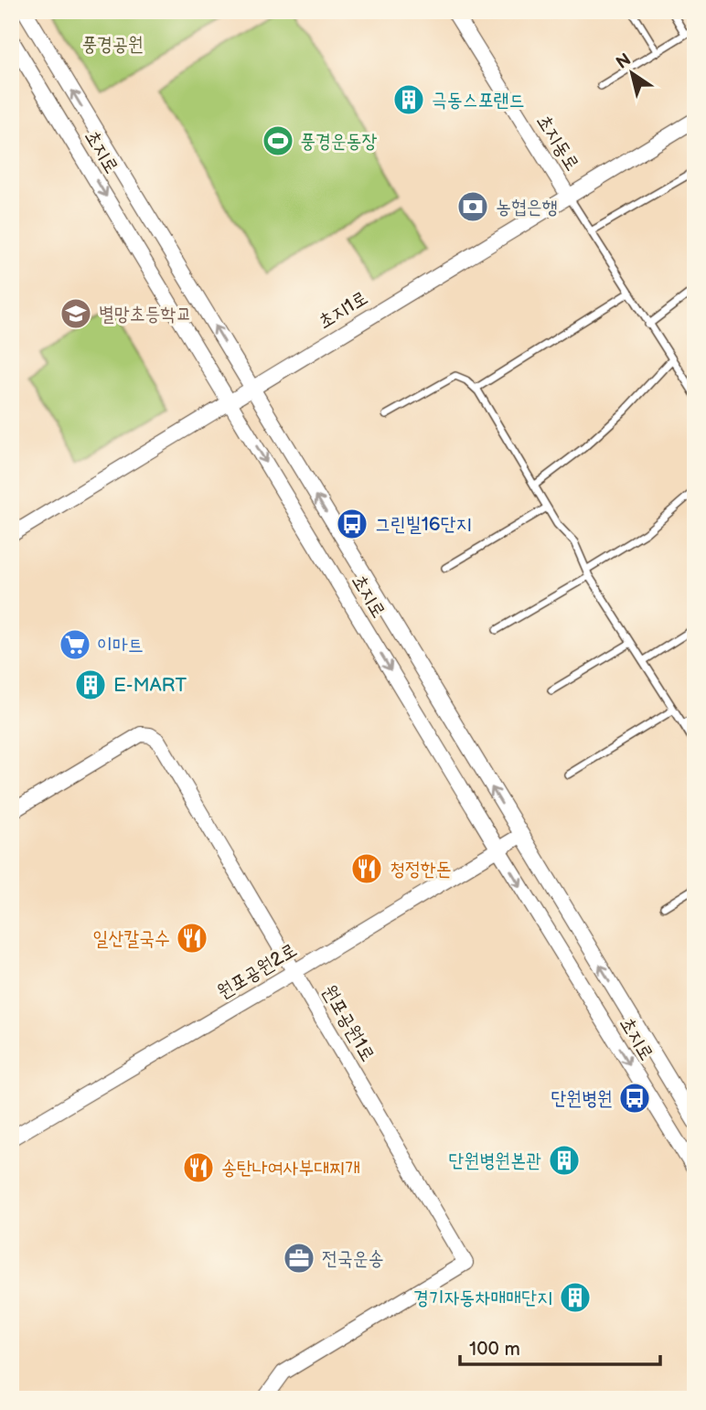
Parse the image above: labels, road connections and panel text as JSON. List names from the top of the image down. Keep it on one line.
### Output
{"streets":{"street":["초지동로","초지로","초지1로","원포공원2로","원포공원1로"]},"crossings":[["초지동로","초지1로"],["초지로","초지1로"],["초지로","원포공원2로"],["원포공원2로","원포공원1로"]],"parks":["풍경공원"],"places":{"building":["극동스포랜드","E-MART","단원병원본관","경기자동차매매단지"],"sports":["풍경운동장"],"bank":["농협은행"],"school or university":["별망초등학교"],"bus stop":["그린빌16단지","단원병원"],"supermarket":["이마트"],"restaurant":["청정한돈","일산칼국수","송탄나여사부대찌개"],"office":["전국운송"]},"scale_bar":"100 m","north":"top left"}
